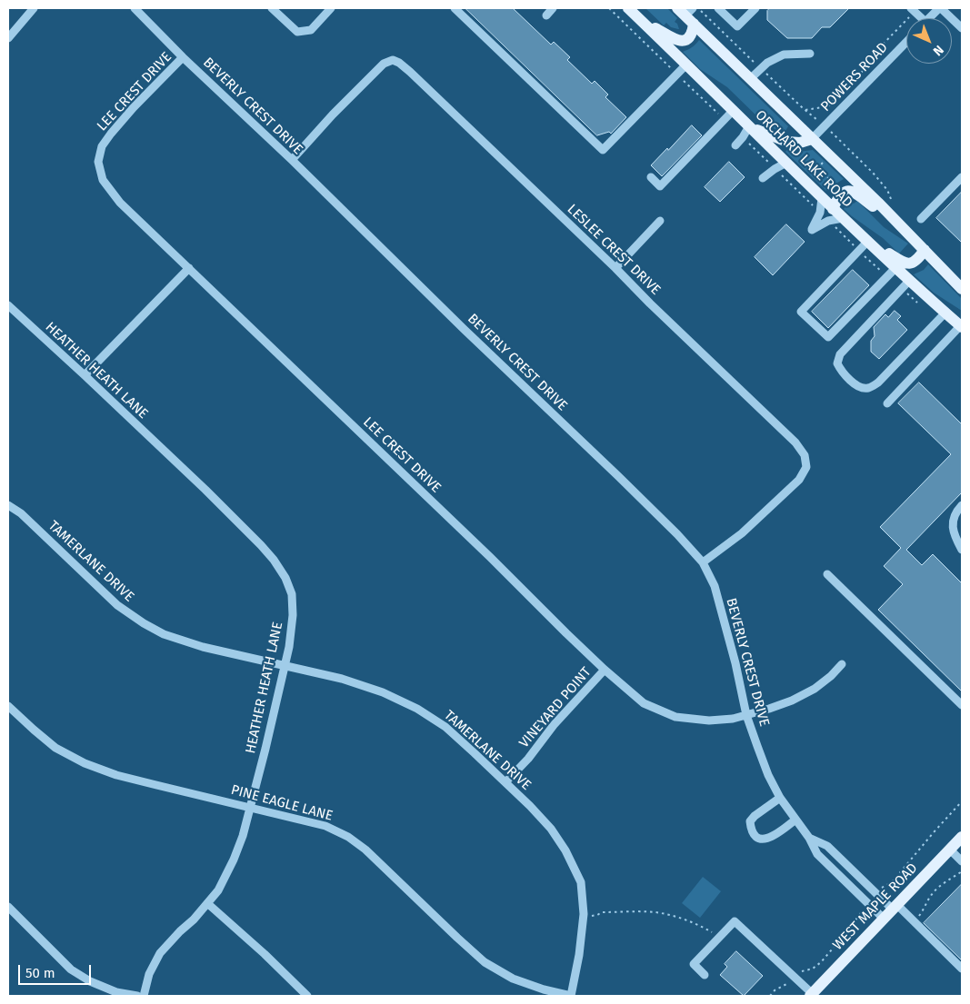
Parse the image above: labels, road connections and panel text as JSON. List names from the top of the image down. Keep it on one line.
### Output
{"streets":{"main road":["ORCHARD LAKE ROAD","WEST MAPLE ROAD"],"street":["POWERS ROAD","LEE CREST DRIVE","BEVERLY CREST DRIVE","LESLEE CREST DRIVE","HEATHER HEATH LANE","TAMERLANE DRIVE","VINEYARD POINT","PINE EAGLE LANE"]},"crossings":[["POWERS ROAD","ORCHARD LAKE ROAD"],["LEE CREST DRIVE","BEVERLY CREST DRIVE"],["LEE CREST DRIVE","VINEYARD POINT"],["BEVERLY CREST DRIVE","LESLEE CREST DRIVE"],["BEVERLY CREST DRIVE","WEST MAPLE ROAD"],["HEATHER HEATH LANE","TAMERLANE DRIVE"],["HEATHER HEATH LANE","PINE EAGLE LANE"],["TAMERLANE DRIVE","VINEYARD POINT"],["TAMERLANE DRIVE","PINE EAGLE LANE"]],"scale_bar":"50 m","north":"bottom right"}
